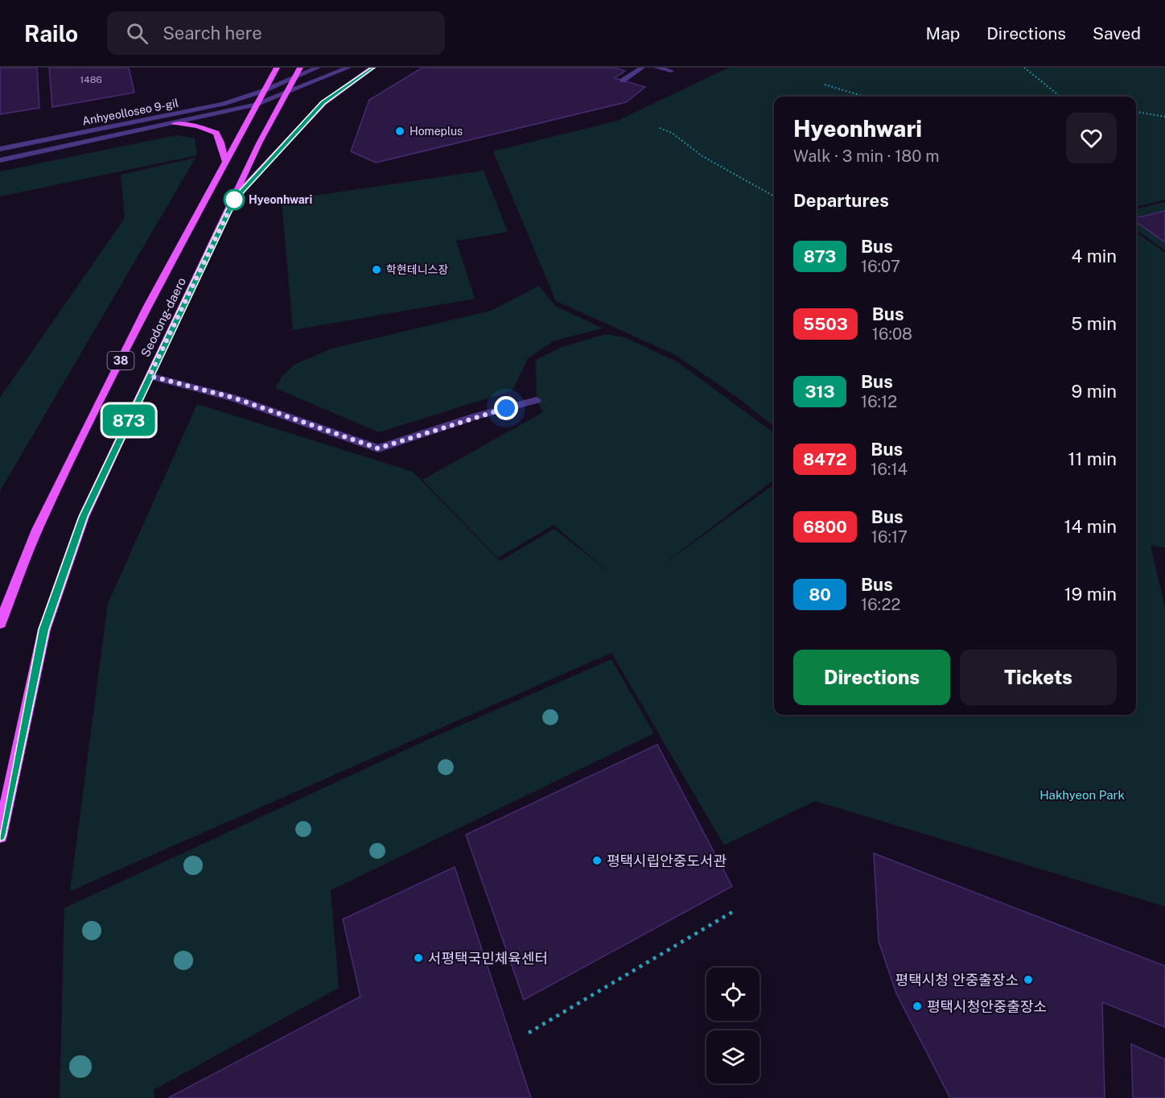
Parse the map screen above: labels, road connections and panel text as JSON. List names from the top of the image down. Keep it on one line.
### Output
{"streets":{"main road":["Seodong-daero","38"],"street":["Anhyeolloseo 9-gil"]},"crossings":[["Anhyeolloseo 9-gil","Seodong-daero"]],"parks":["Hakhyeon Park"],"places":["Homeplus","Hyeonhwari","학현테니스장","평택시립안중도서관","서평택국민체육센터","평택시청 안중출장소","평택시청안중출장소"],"lines":["bus line 873"],"house_numbers":["1486"],"page":{"header":"Railo","search":"Search here","nav":["Map","Directions","Saved"],"on_map":"873","heading":[["Hyeonhwari","Walk · 3 min · 180 m"],"Departures"],"list":[{"mark":"873","name":"Bus","note":"16:07","value":"4 min"},{"mark":"5503","name":"Bus","note":"16:08","value":"5 min"},{"mark":"313","name":"Bus","note":"16:12","value":"9 min"},{"mark":"8472","name":"Bus","note":"16:14","value":"11 min"},{"mark":"6800","name":"Bus","note":"16:17","value":"14 min"},{"mark":"80","name":"Bus","note":"16:22","value":"19 min"}],"buttons":["Directions","Tickets"]}}
